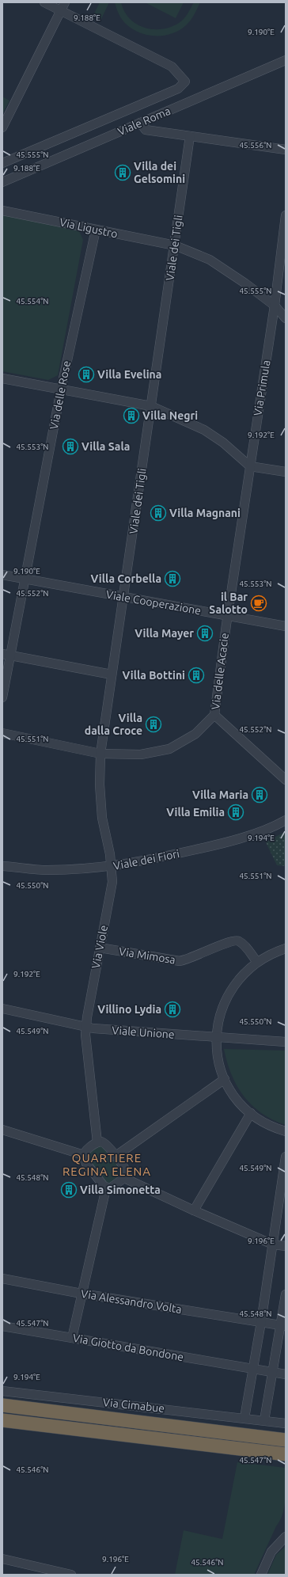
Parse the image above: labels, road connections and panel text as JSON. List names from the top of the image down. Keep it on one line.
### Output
{"streets":{"street":["Viale Roma","Via Ligustro","Viale dei Tigli","Via Primula","Via delle Rose","Viale Cooperazione","Via delle Acacie","Viale dei Fiori","Via Viole","Via Mimosa","Viale Unione","Via Alessandro Volta","Via Giotto da Bondone","Via Cimabue"]},"crossings":[["Via Ligustro","Viale dei Tigli"],["Via Ligustro","Via Primula"],["Via Ligustro","Via delle Rose"],["Viale dei Tigli","Viale Cooperazione"],["Viale dei Tigli","Via delle Acacie"],["Viale dei Tigli","Viale dei Fiori"],["Viale dei Tigli","Via Viole"],["Via Primula","Viale Cooperazione"],["Via Primula","Via delle Acacie"],["Via delle Rose","Viale Cooperazione"],["Viale Cooperazione","Via delle Acacie"],["Viale dei Fiori","Via Viole"],["Via Viole","Via Mimosa"],["Via Viole","Viale Unione"]],"districts":["QUARTIERE REGINA ELENA"],"places":{"building":["Villa dei Gelsomini","Villa Evelina","Villa Negri","Villa Sala","Villa Magnani","Villa Corbella","Villa Mayer","Villa Bottini","Villa dalla Croce","Villa Maria","Villa Emilia","Villino Lydia","Villa Simonetta"],"cafe":["il Bar Salotto"]},"coordinates":["9.188°E","9.190°E","45.556°N","45.555°N","45.554°N","9.192°E","45.553°N","45.552°N","45.551°N","9.194°E","45.550°N","45.549°N","45.548°N","9.196°E","45.547°N","45.546°N"]}
